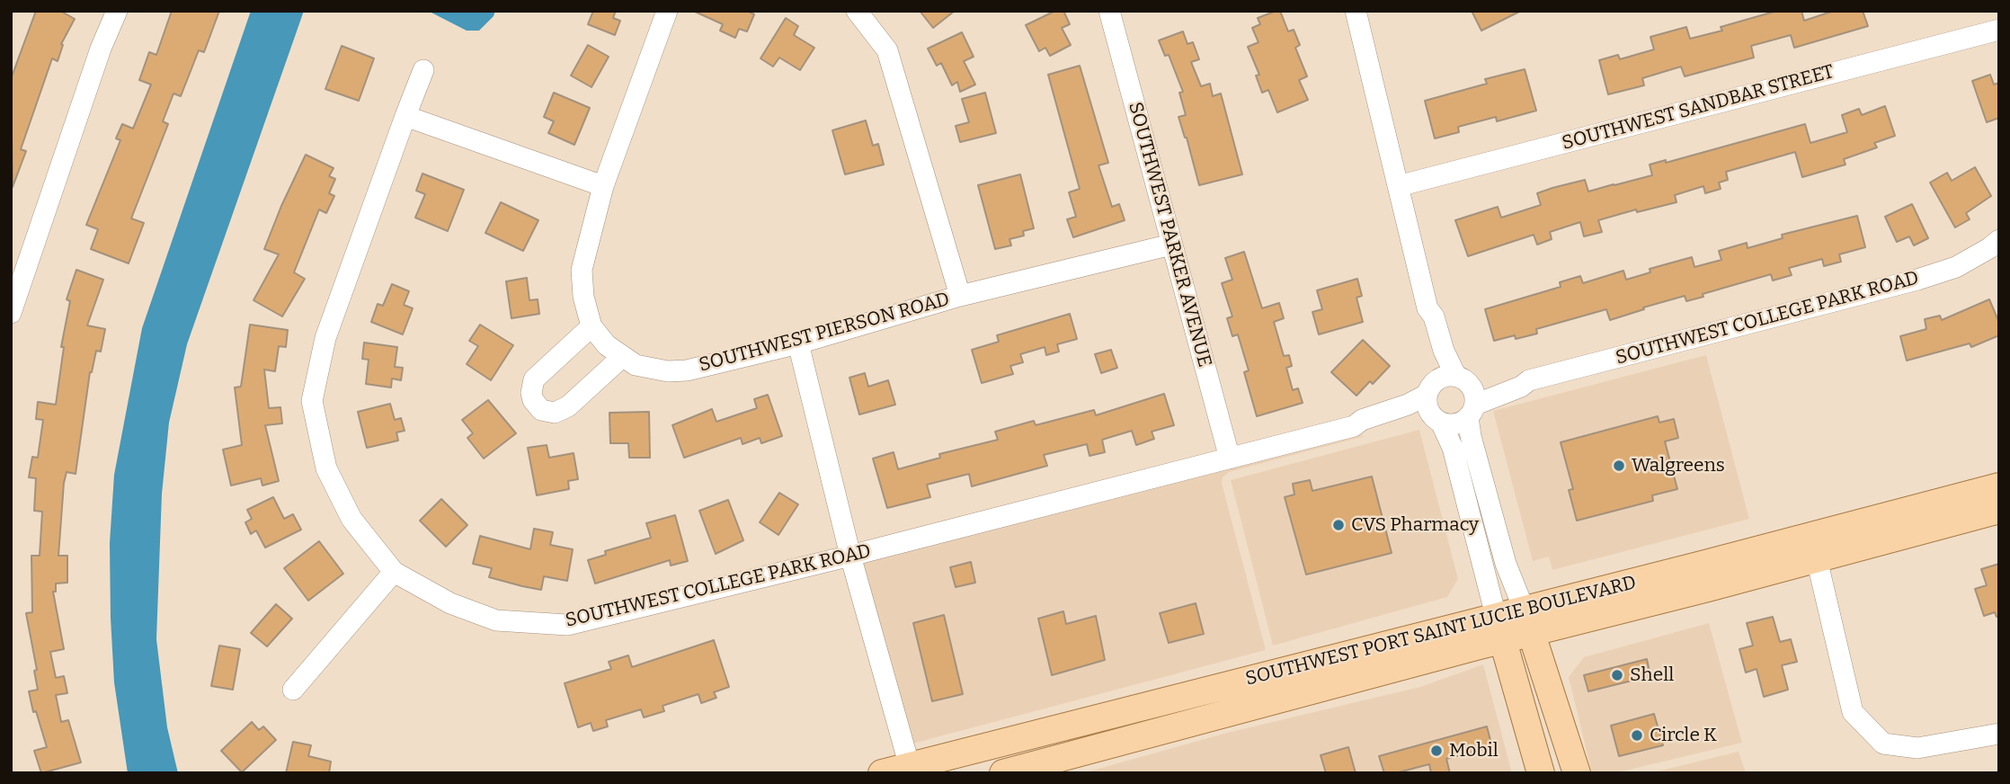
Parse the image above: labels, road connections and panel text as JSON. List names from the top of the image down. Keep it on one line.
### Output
{"streets":{"main road":["SOUTHWEST PORT SAINT LUCIE BOULEVARD"],"street":["SOUTHWEST SANDBAR STREET","SOUTHWEST PARKER AVENUE","SOUTHWEST COLLEGE PARK ROAD","SOUTHWEST PIERSON ROAD"]},"crossings":[["SOUTHWEST PARKER AVENUE","SOUTHWEST COLLEGE PARK ROAD"],["SOUTHWEST PARKER AVENUE","SOUTHWEST PIERSON ROAD"]],"places":["Walgreens","CVS Pharmacy","Shell","Circle K","Mobil"]}
